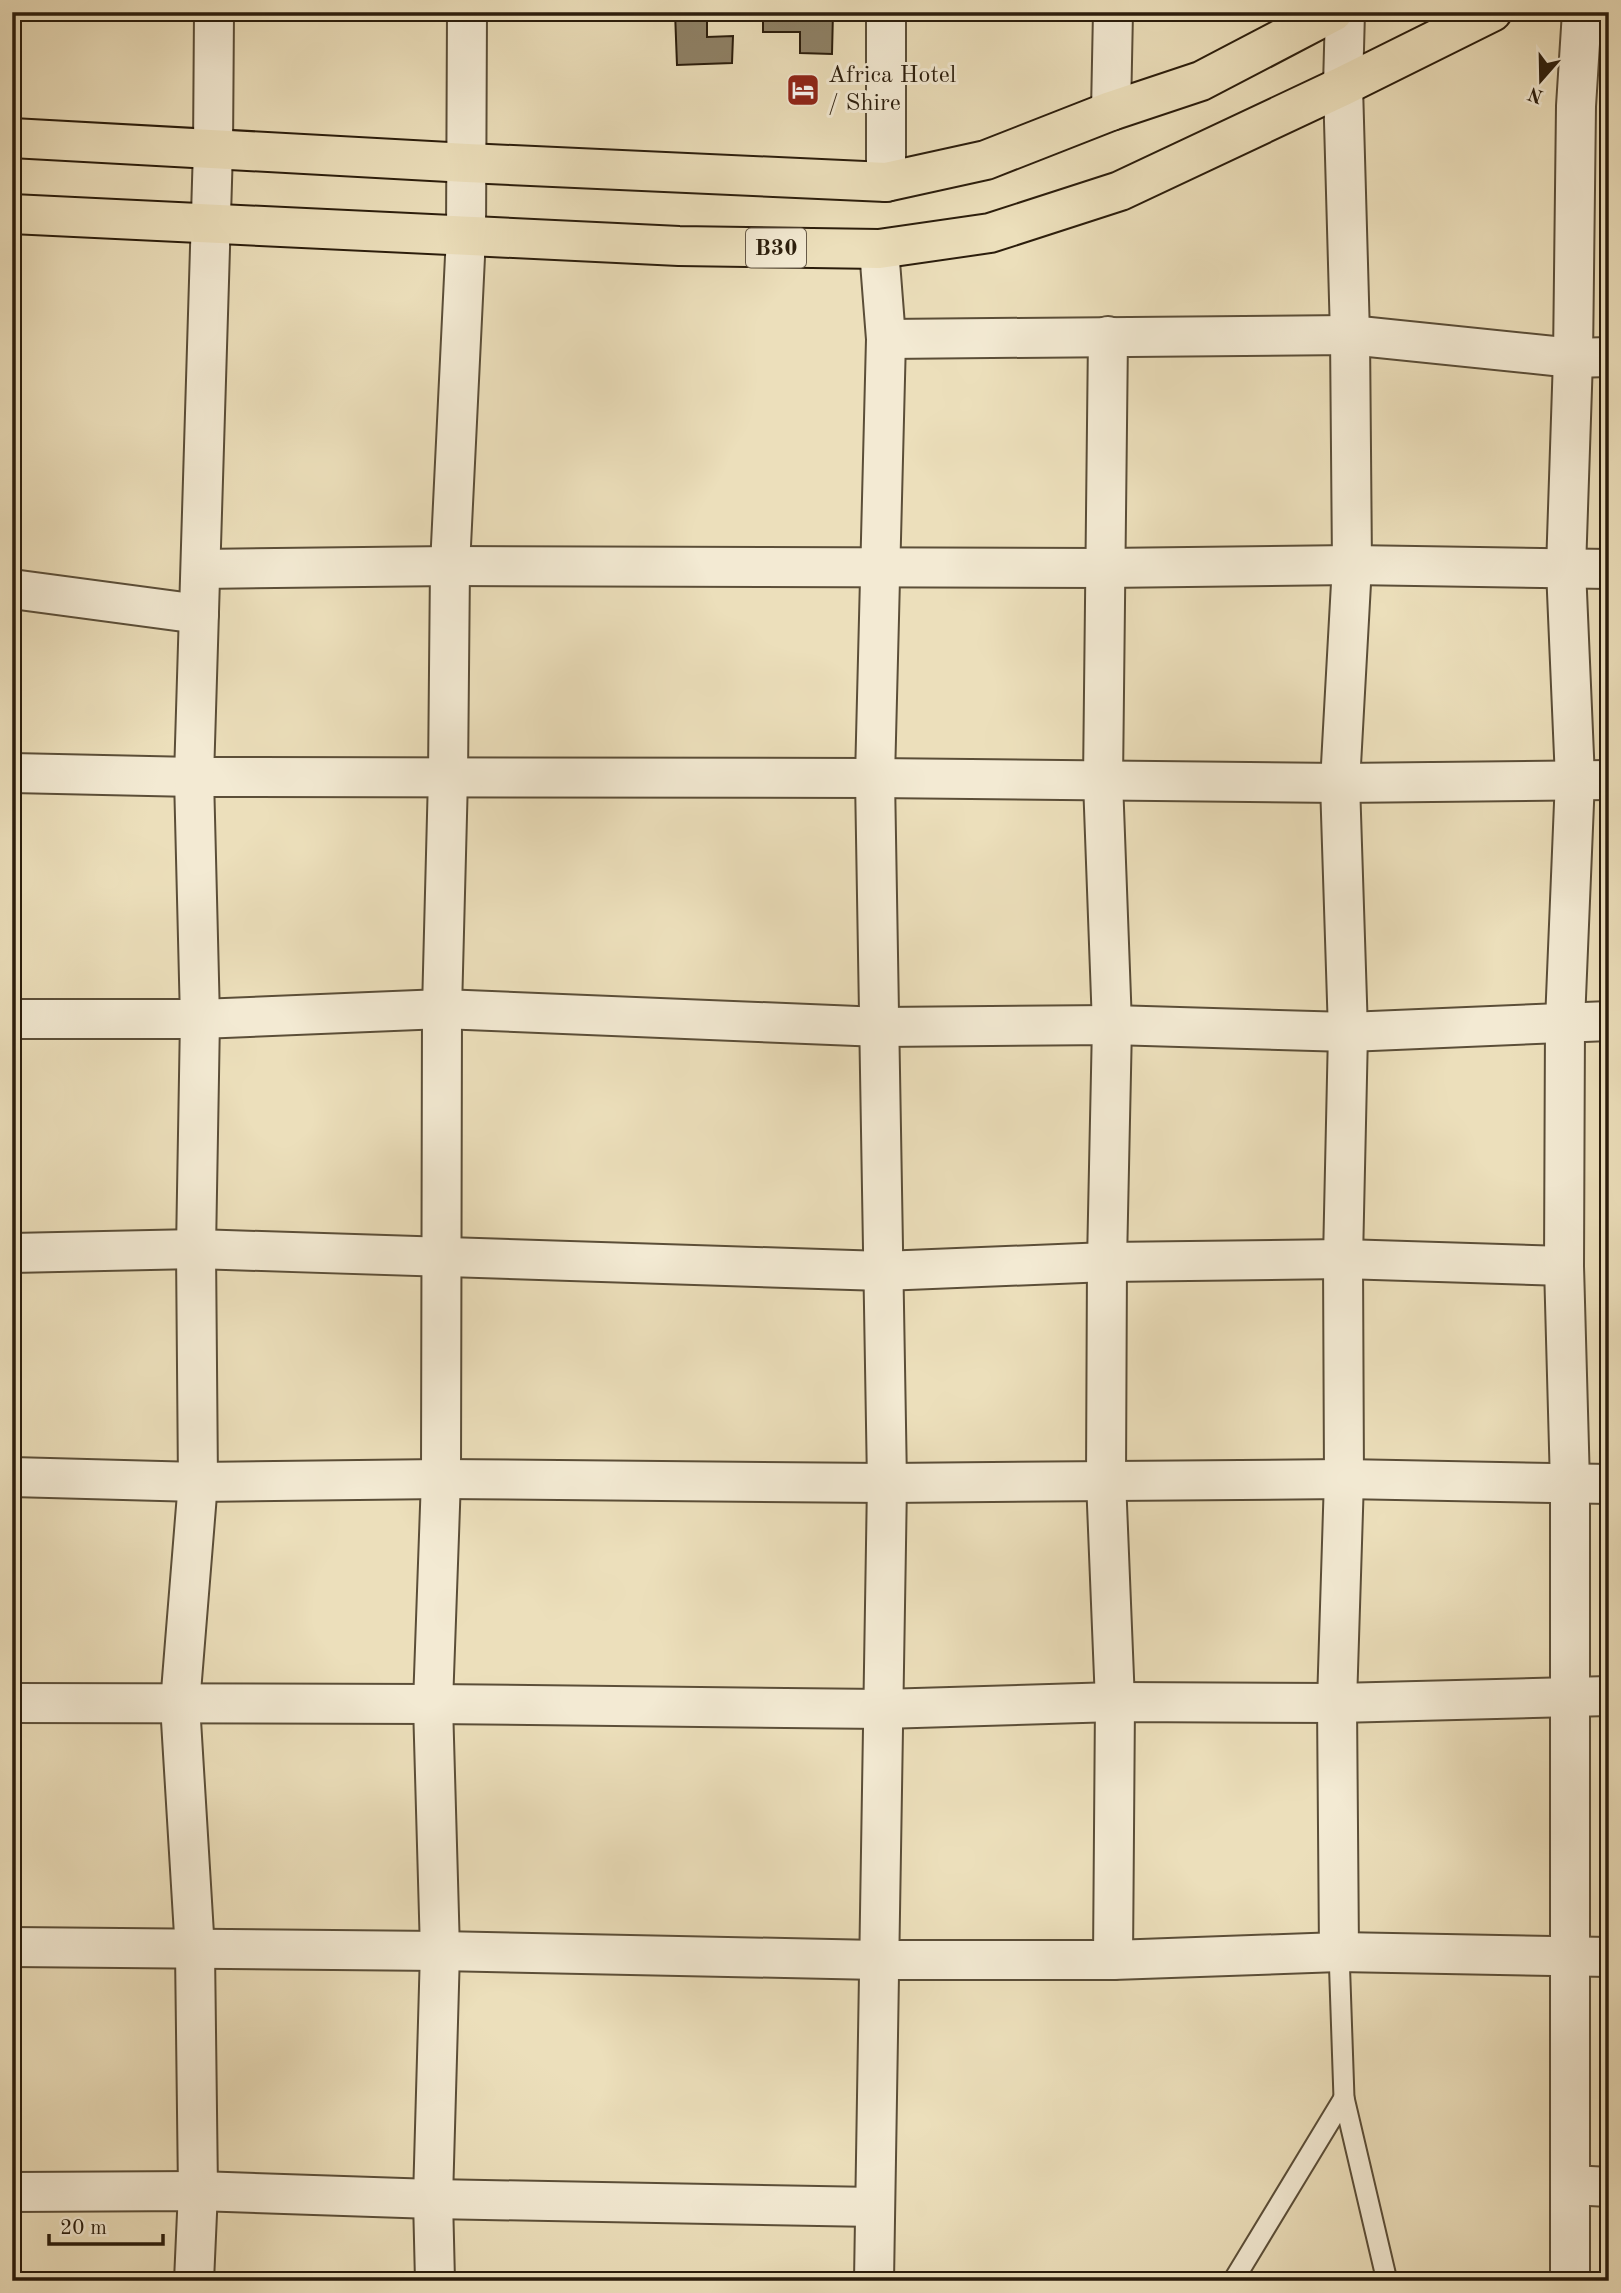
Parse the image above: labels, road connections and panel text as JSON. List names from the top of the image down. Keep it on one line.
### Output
{"streets":{"highway":["B30"]},"places":{"hotel":["Africa Hotel / Shire"]},"scale_bar":"20 m","north":"bottom"}
